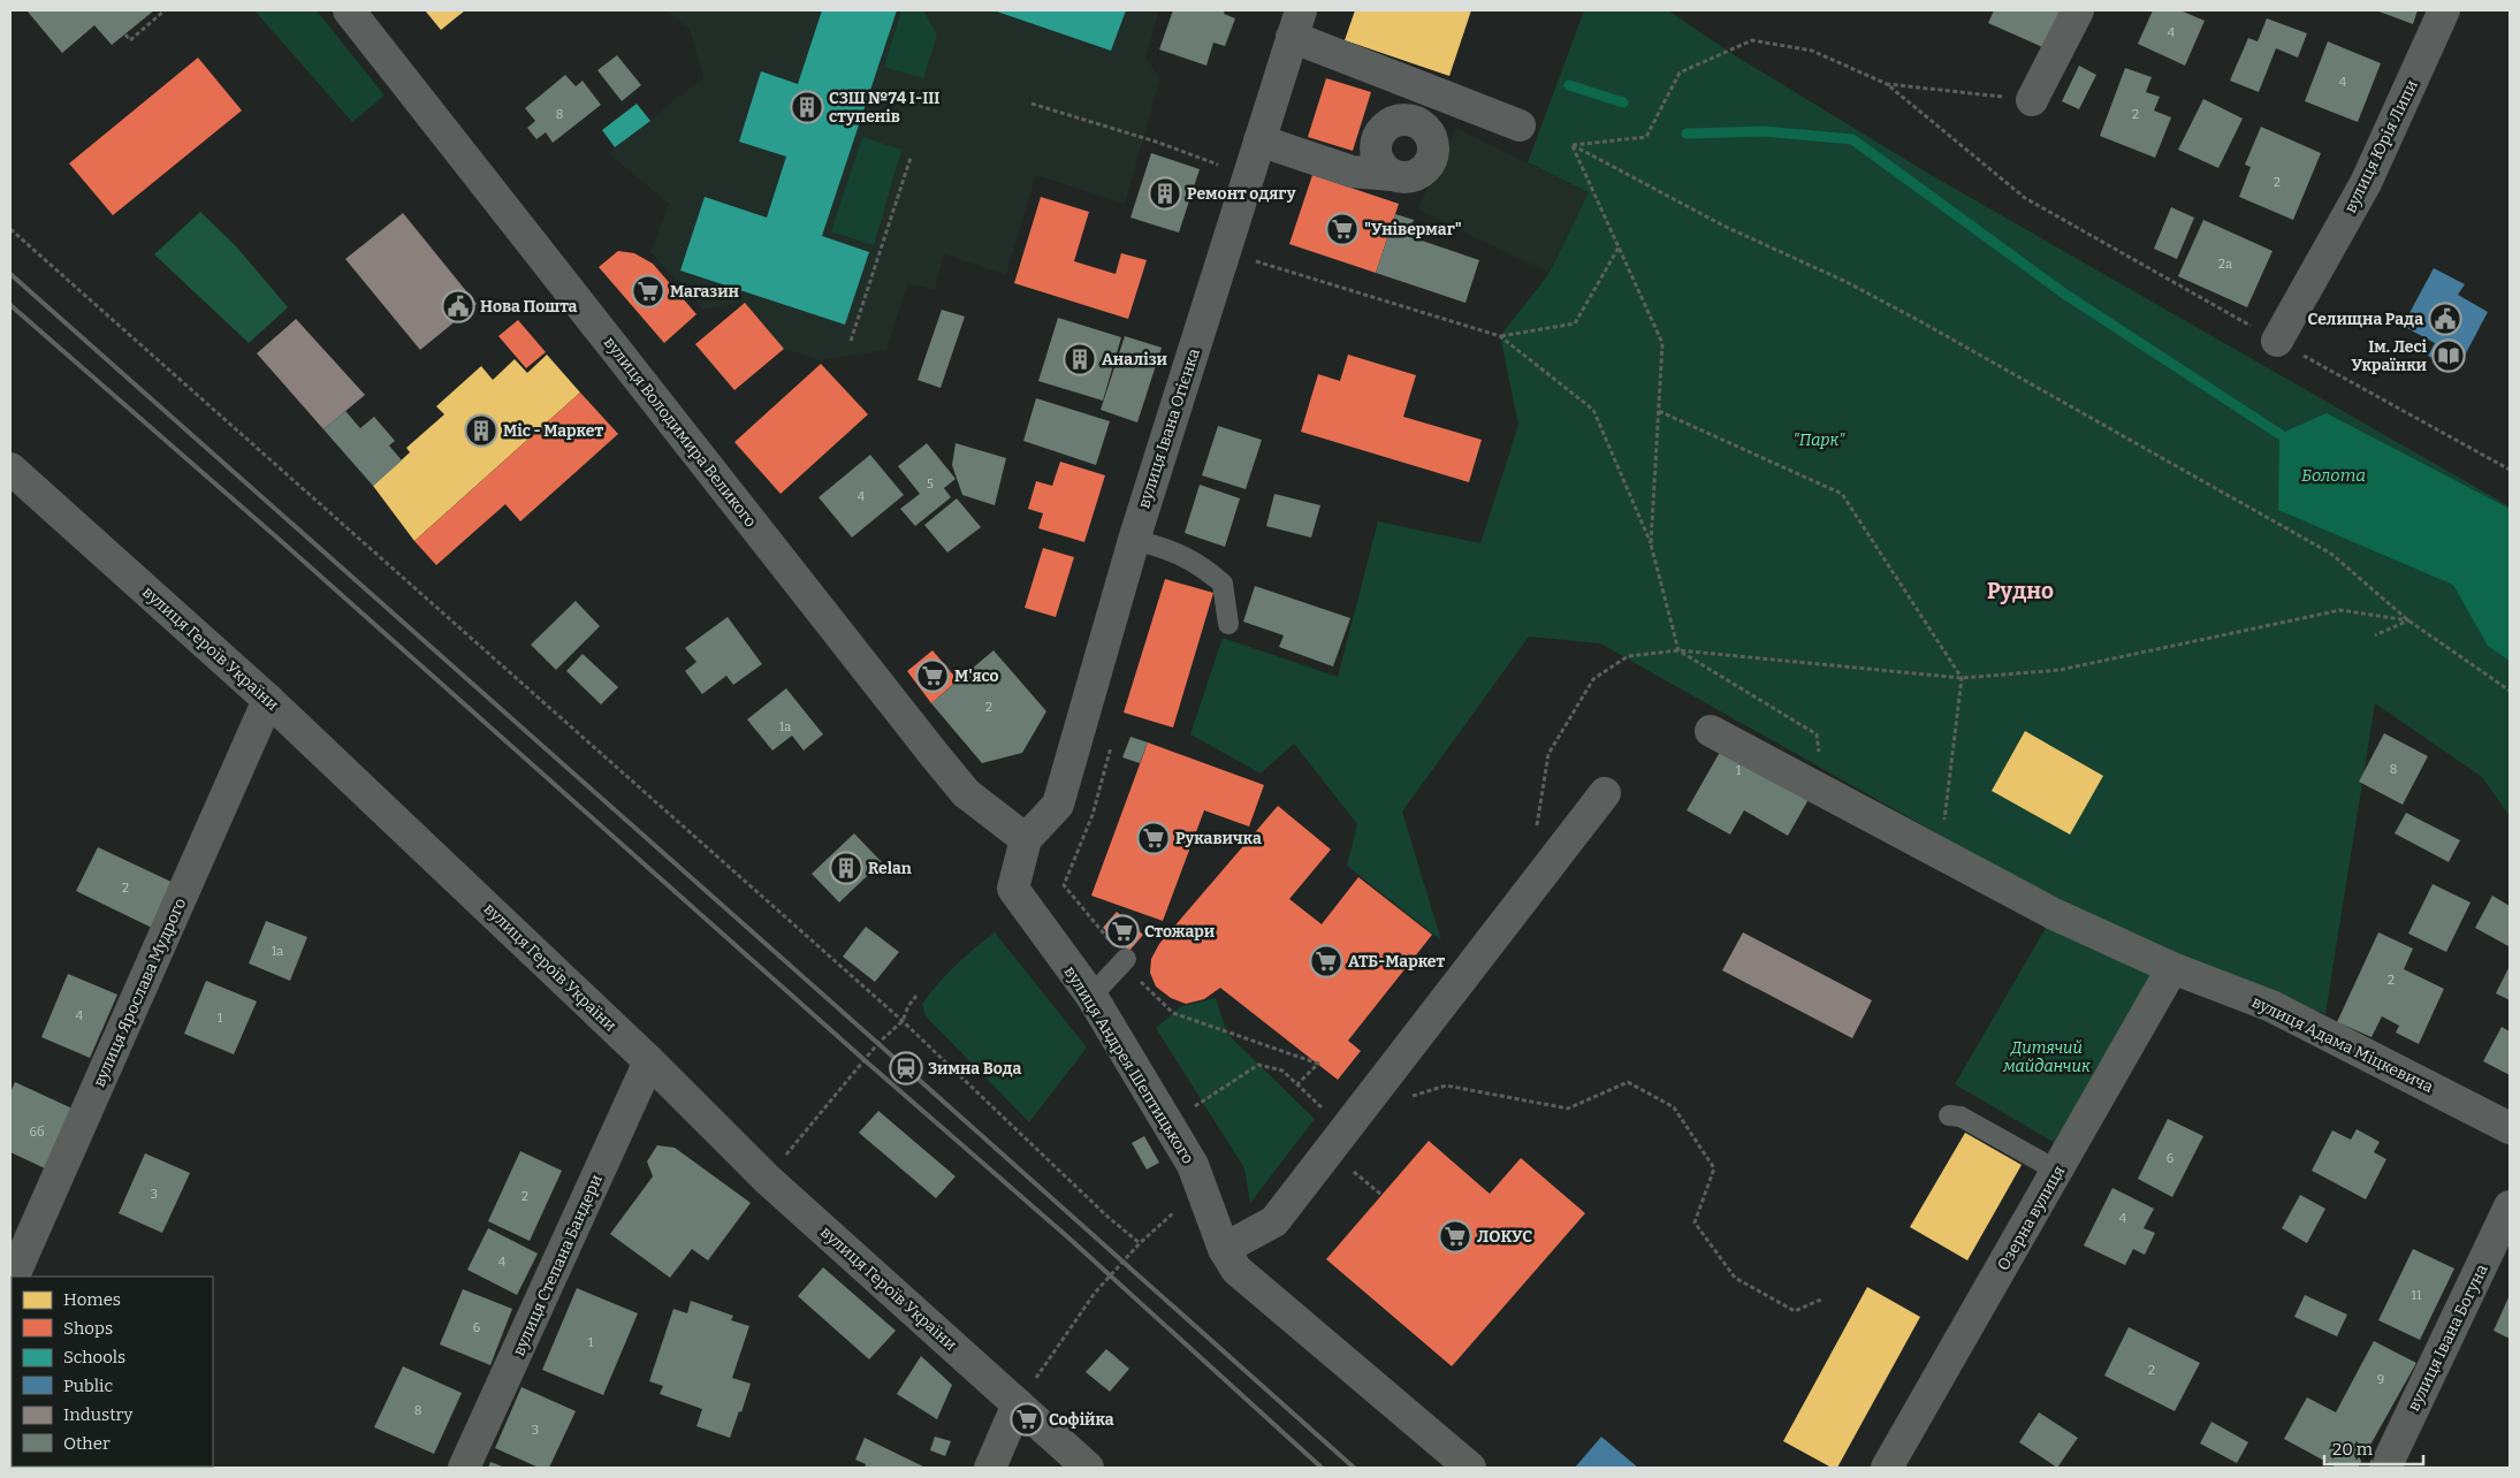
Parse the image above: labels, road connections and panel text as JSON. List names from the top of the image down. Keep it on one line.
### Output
{"streets":{"street":["вулиця Юрія Липи","вулиця Івана Огієнка","вулиця Володимира Великого","вулиця Героїв України","вулиця Ярослава Мудрого","вулиця Адама Міцкевича","вулиця Андрея Шептицького","Озерна вулиця","вулиця Степана Бандери","вулиця Івана Богуна"]},"crossings":[["вулиця Івана Огієнка","вулиця Володимира Великого"],["вулиця Івана Огієнка","вулиця Андрея Шептицького"],["вулиця Володимира Великого","вулиця Андрея Шептицького"],["вулиця Героїв України","вулиця Ярослава Мудрого"],["вулиця Героїв України","вулиця Степана Бандери"],["вулиця Адама Міцкевича","Озерна вулиця"]],"districts":["Рудно"],"water":["Болота"],"parks":["\"Парк\"","Дитячий майданчик"],"places":{"building":["СЗШ №74 І-ІІІ ступенів","Ремонт одягу","Аналізи","Міс - Маркет","Relan"],"supermarket":["\"Універмаг\"","Магазин","М'ясо","Рукавичка","Стожари","АТБ-Маркет","ЛОКУС","Софійка"],"public building":["Нова Пошта","Селищна Рада"],"library":["Ім. Лесі Українки"],"station":["Зимна Вода"]},"house_numbers":["4","4","8","2","2","2а","5","4","2","1а","8","1","2","1а","2","4","1","6б","6","3","2","4","4","11","6","1","2","9","8","3"],"legend":["Homes","Shops","Schools","Public","Industry","Other"],"scale_bar":"20 m"}
